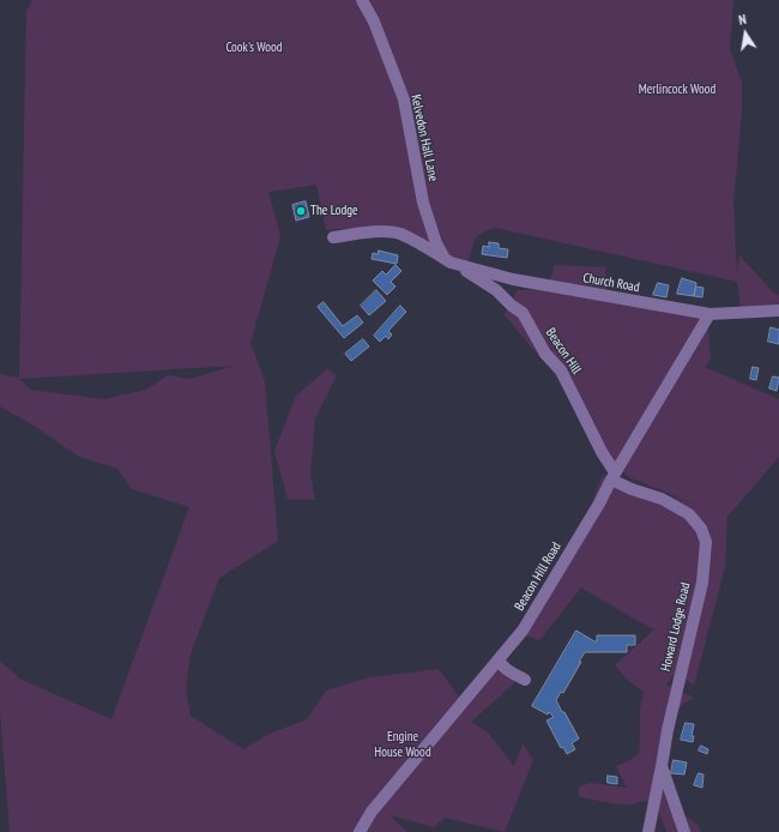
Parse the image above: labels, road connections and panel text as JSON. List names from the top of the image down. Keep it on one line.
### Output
{"streets":{"street":["Kelvedon Hall Lane","Church Road","Beacon Hill","Beacon Hill Road","Howard Lodge Road"]},"crossings":[["Kelvedon Hall Lane","Church Road"],["Church Road","Beacon Hill"],["Church Road","Beacon Hill Road"],["Beacon Hill","Beacon Hill Road"],["Beacon Hill","Howard Lodge Road"],["Beacon Hill Road","Howard Lodge Road"]],"parks":["Cook's Wood","Merlincock Wood","Engine House Wood"],"places":["The Lodge"],"north":"top"}
